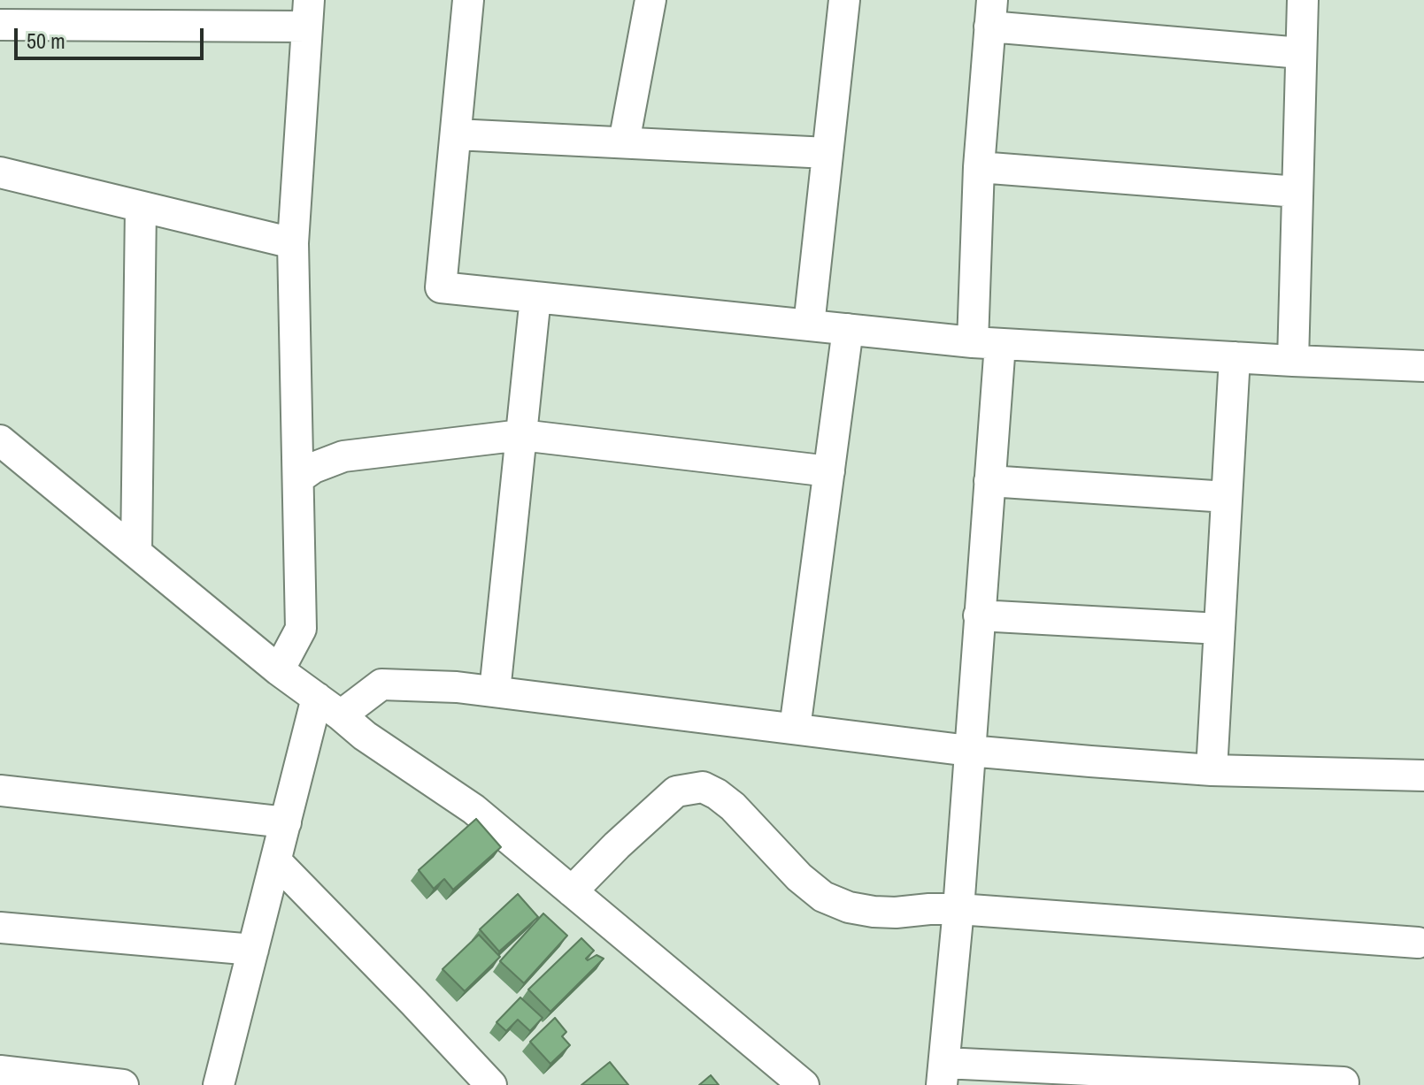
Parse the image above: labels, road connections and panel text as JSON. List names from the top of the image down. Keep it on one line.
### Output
{"scale_bar":"50 m"}
